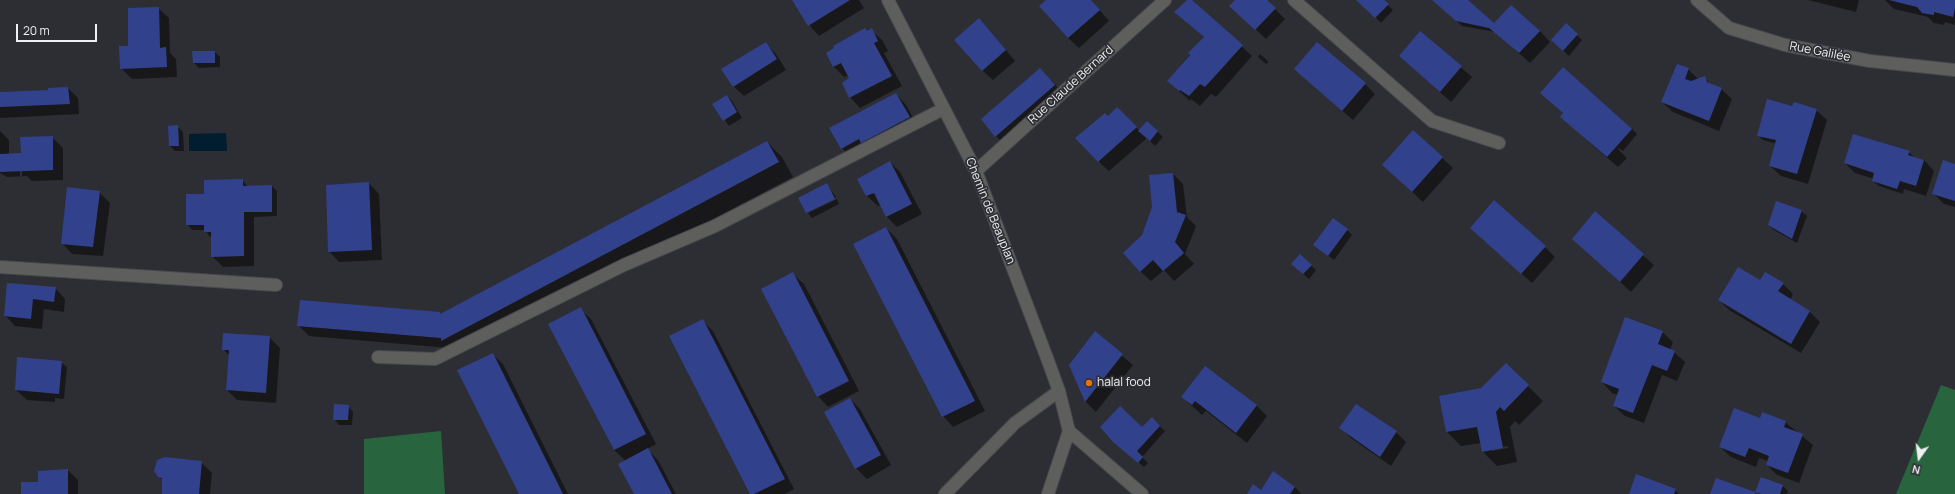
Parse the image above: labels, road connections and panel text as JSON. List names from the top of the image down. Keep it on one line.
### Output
{"streets":{"street":["Rue Galilée","Rue Claude Bernard","Chemin de Beauplan"]},"crossings":[["Rue Claude Bernard","Chemin de Beauplan"]],"places":["halal food"],"scale_bar":"20 m","north":"bottom"}
